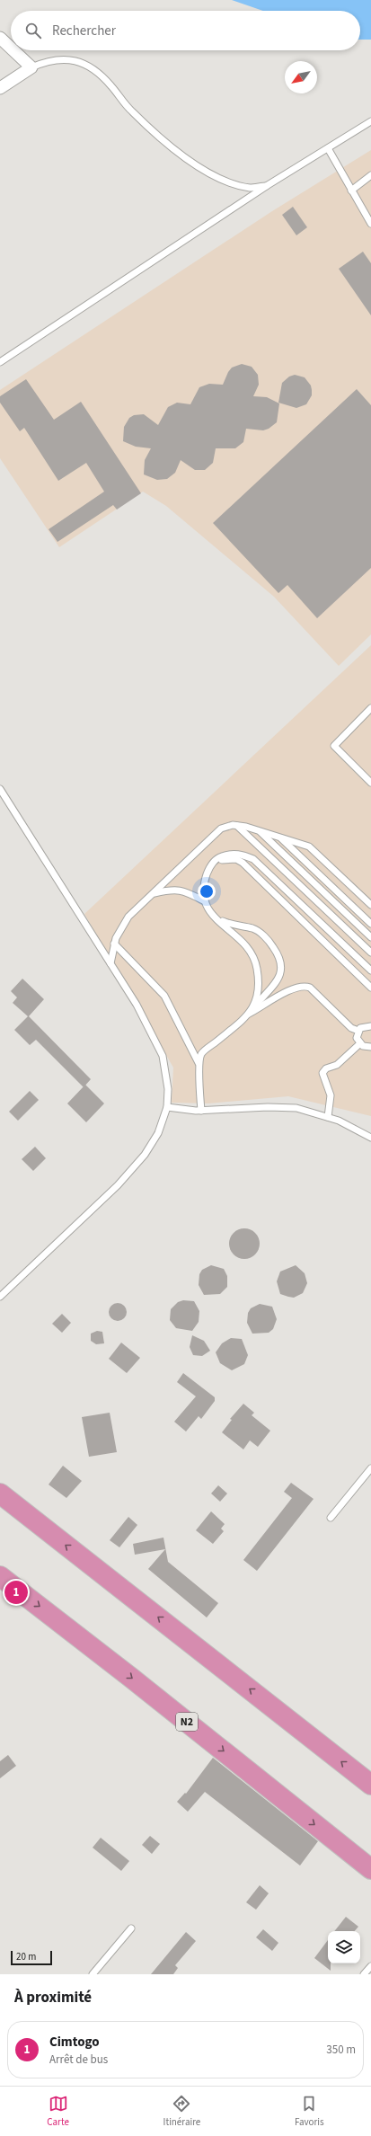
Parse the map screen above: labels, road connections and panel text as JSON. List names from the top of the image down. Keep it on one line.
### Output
{"streets":{"highway":["N2"]},"scale_bar":"20 m","north":"bottom left","page":{"search":"Rechercher","pins":"1","scale":"20 m","heading":"À proximité","list":[{"mark":"1","name":"Cimtogo","note":"Arrêt de bus","value":"350 m"}],"nav":["Carte","Itinéraire","Favoris"]}}
